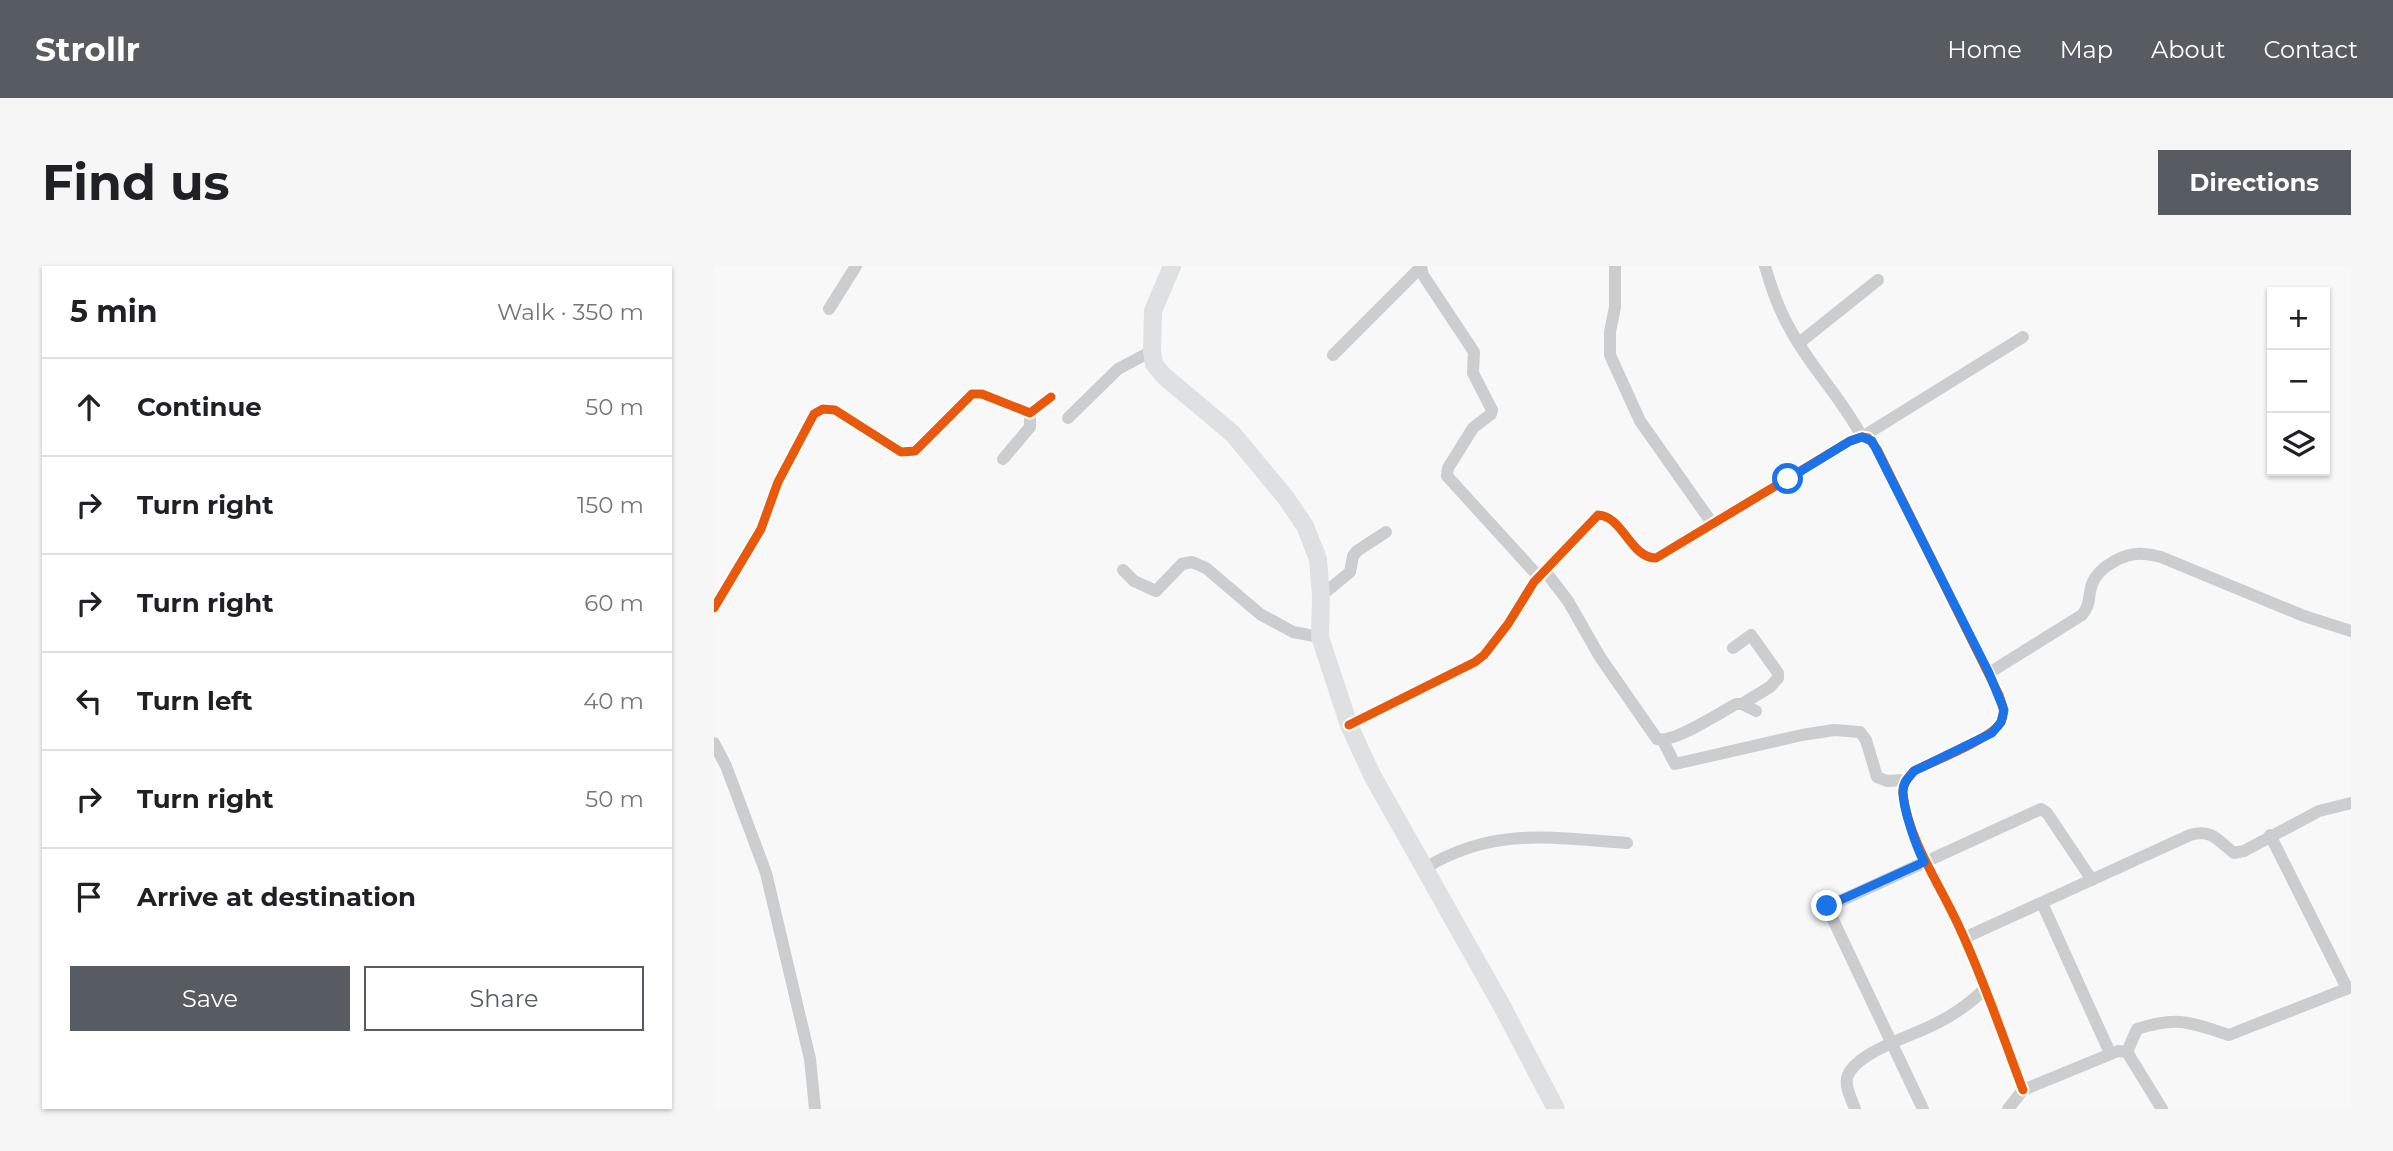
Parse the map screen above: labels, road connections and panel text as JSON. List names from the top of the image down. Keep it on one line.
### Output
{"page":{"header":"Strollr","nav":["Home","Map","About","Contact"],"buttons":["Directions",["Save","Share"]],"title":"Find us","heading":["5 min","Walk · 350 m"],"map_buttons":["+","−"],"list":[["Continue","50 m"],["Turn right","150 m"],["Turn right","60 m"],["Turn left","40 m"],["Turn right","50 m"],"Arrive at destination"]}}
